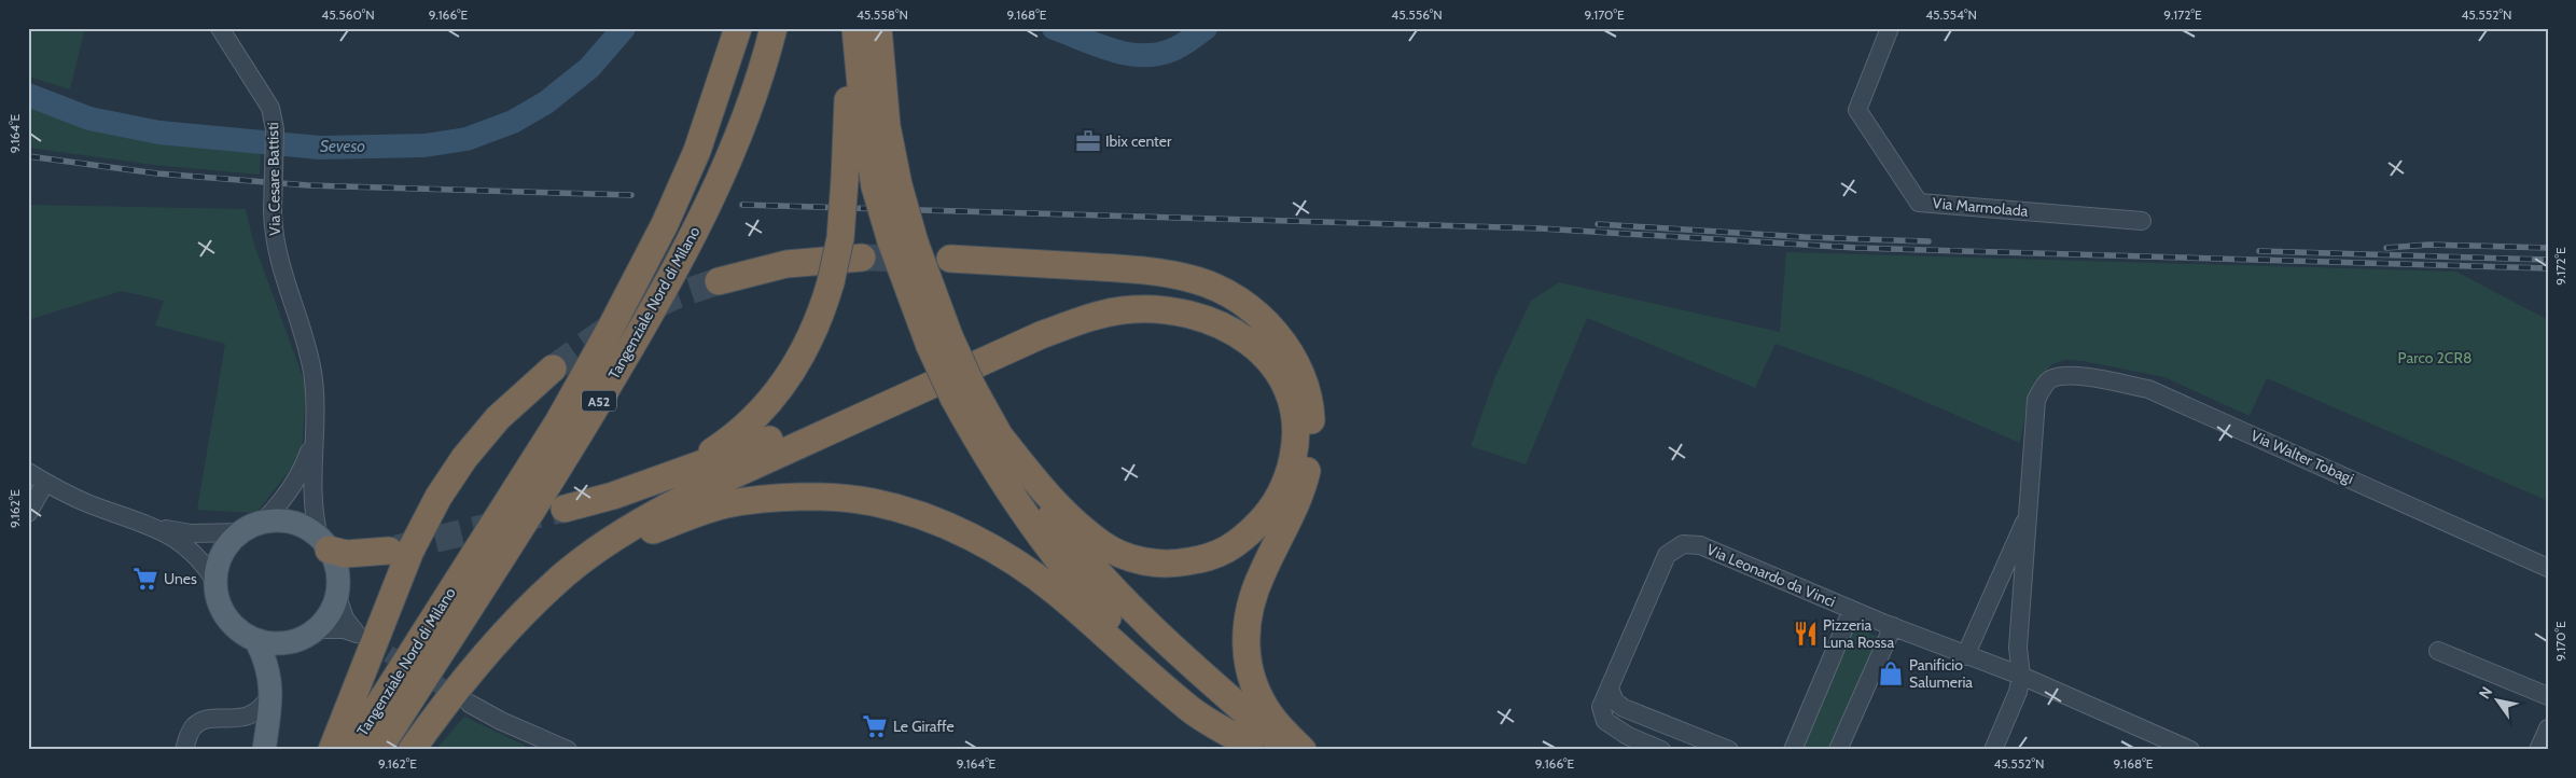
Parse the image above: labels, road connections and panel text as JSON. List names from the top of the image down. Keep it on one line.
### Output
{"streets":{"highway":["Tangenziale Nord di Milano","A52"],"street":["Via Cesare Battisti","Via Marmolada","Via Walter Tobagi","Via Leonardo da Vinci"]},"water":["Seveso"],"parks":["Parco 2CR8"],"places":{"office":["Ibix center"],"supermarket":["Unes","Le Giraffe"],"restaurant":["Pizzeria Luna Rossa"],"shop":["Panificio Salumeria"]},"north":"top left","coordinates":["45.560°N","9.166°E","45.558°N","9.168°E","45.556°N","9.170°E","45.554°N","9.172°E","45.552°N","9.164°E","9.162°E"]}
